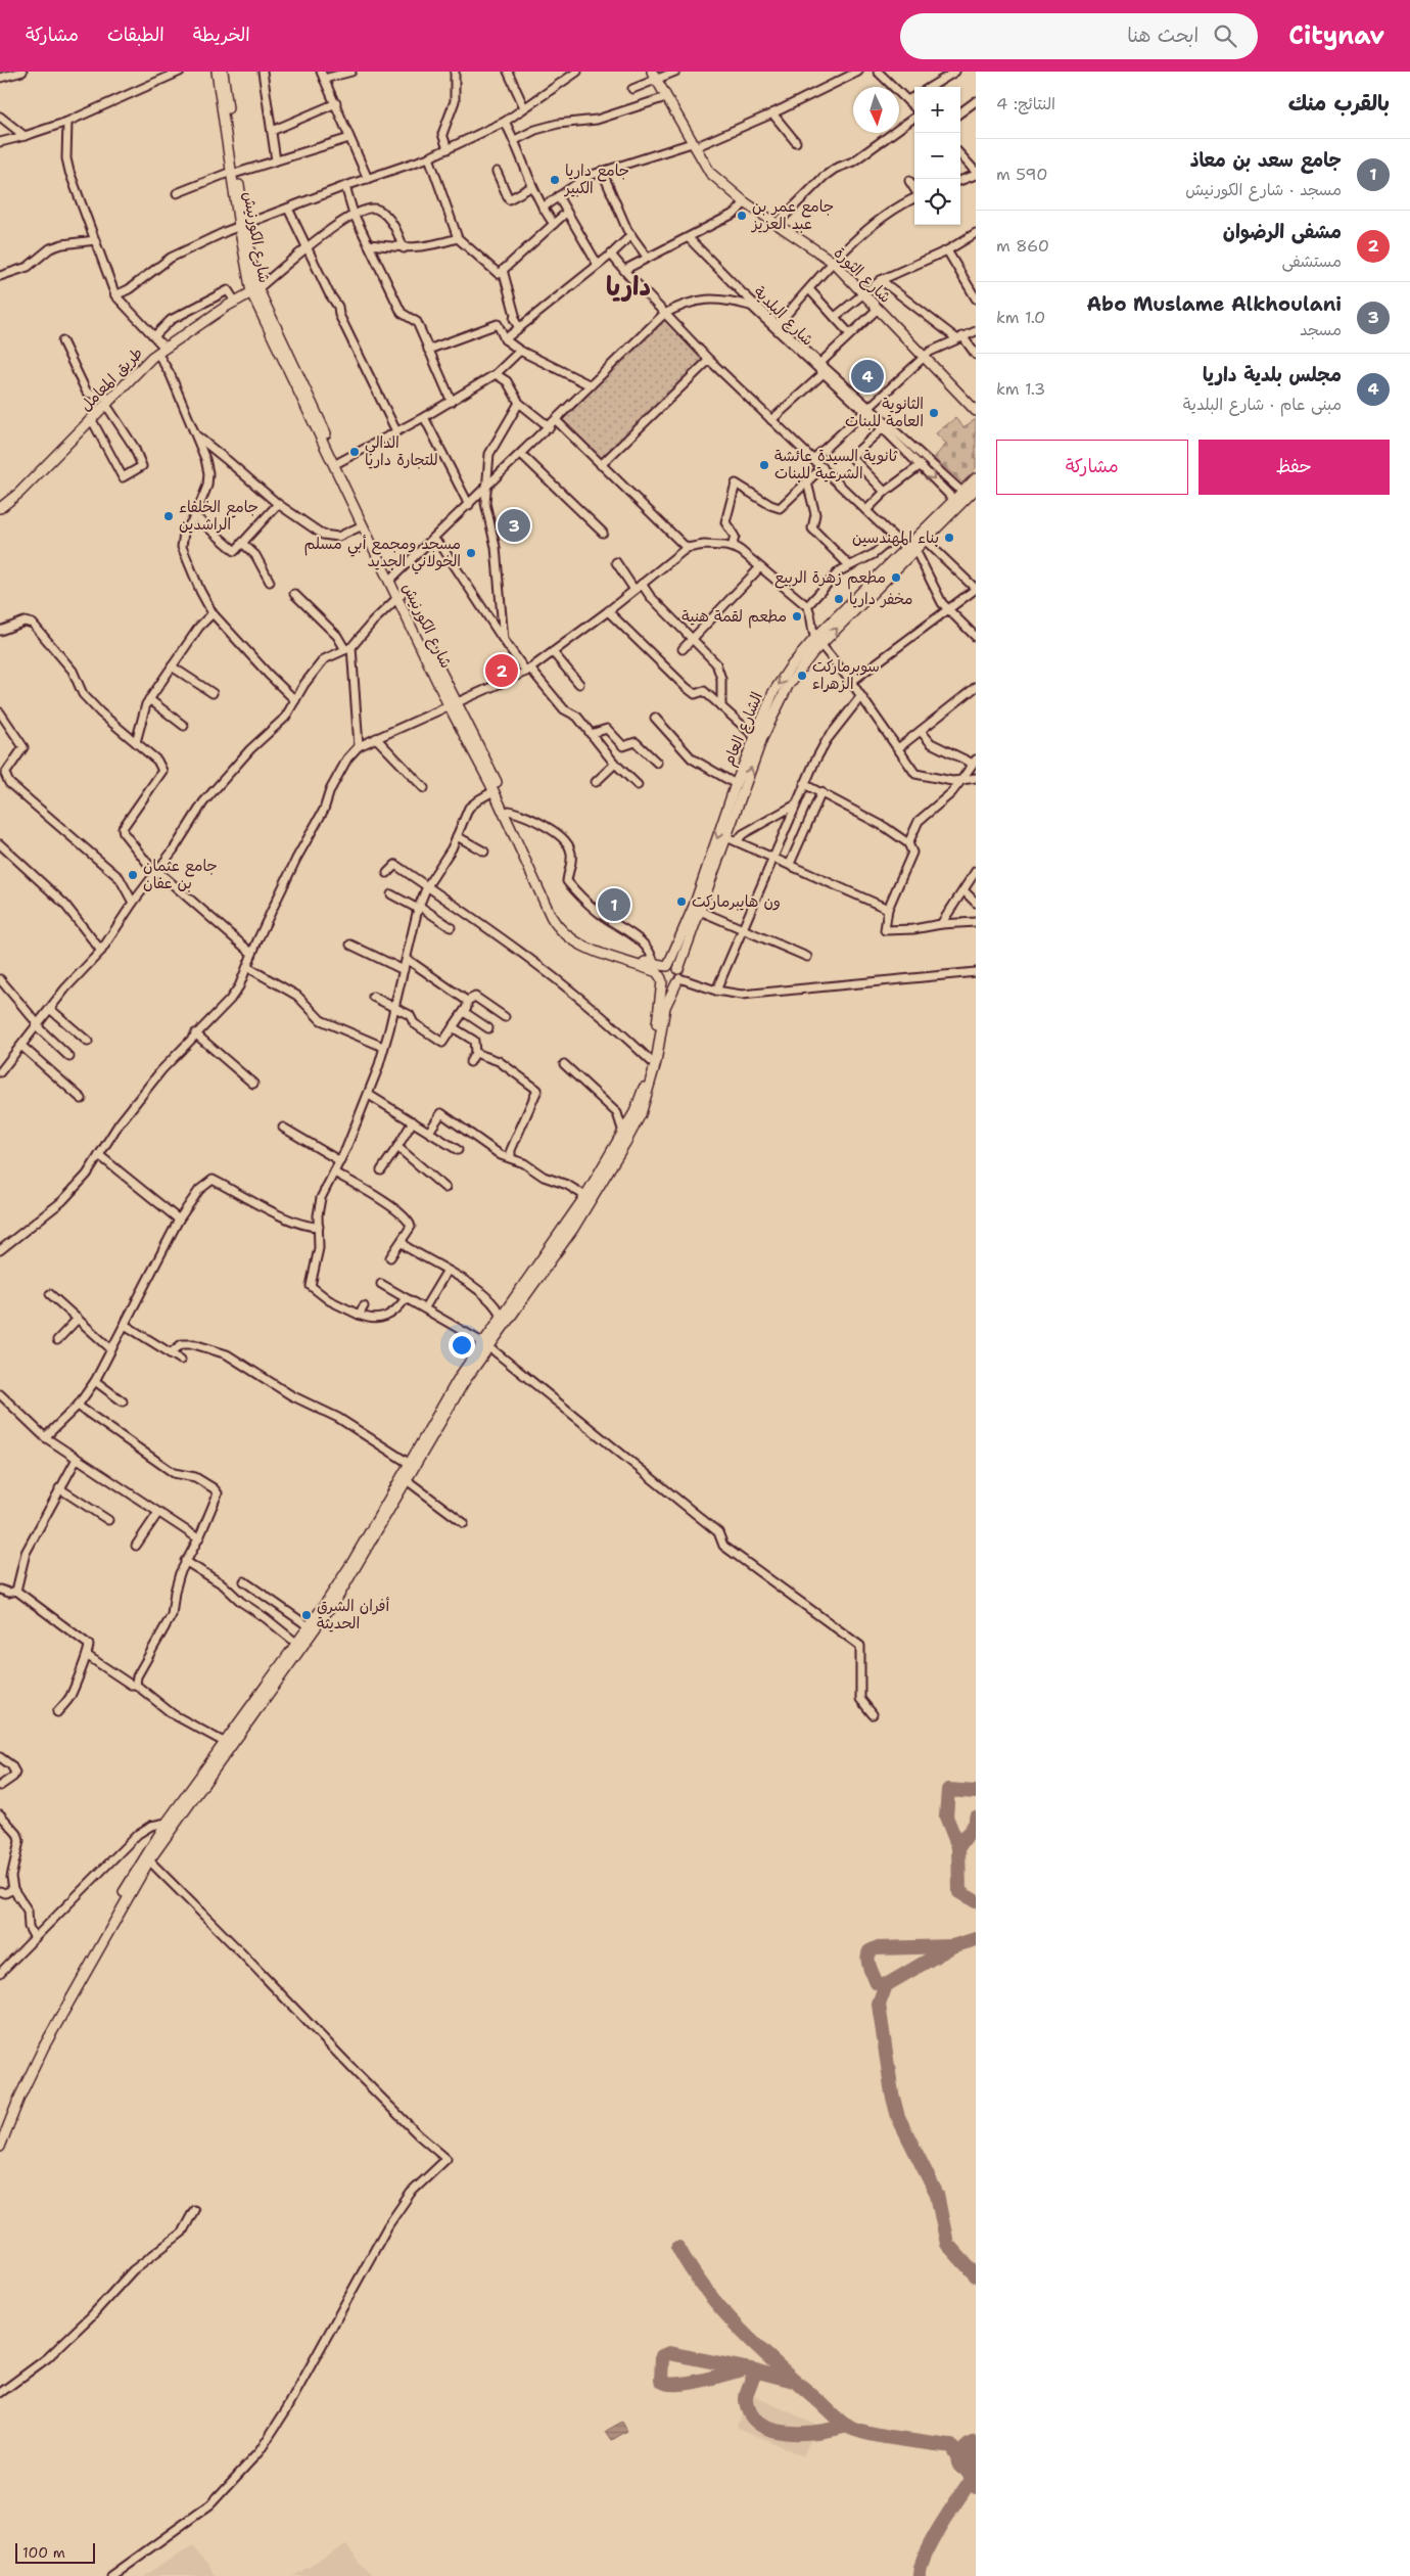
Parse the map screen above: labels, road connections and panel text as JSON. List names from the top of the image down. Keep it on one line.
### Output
{"streets":{"main road":["شارع الكورنيش","شارع الثورة","طريق المعامل","الشارع العام"],"street":["شارع البلدية"]},"crossings":[["شارع الكورنيش","طريق المعامل"],["شارع الكورنيش","الشارع العام"],["شارع البلدية","الشارع العام"]],"districts":["داريا"],"places":["جامع داريا الكبير","جامع عمر بن عبد العزيز","الثانوية العامة للبنات","الدالي للتجارة داريا","ثانوية السيدة عائشة الشرعية للبنات","جامع الخلفاء الراشدين","بناء المهندسين","مسجد ومجمع أبي مسلم الخولاني الجديد","مطعم زهرة الربيع","مخفر داريا","مطعم لقمة هنية","سوبرماركت الزهراء","جامع عثمان بن عفان","ون هايبرماركت","أفران الشرق الحديثة"],"scale_bar":"100 m","north":"bottom","page":{"header":"Citynav","search":"ابحث هنا","nav":["الخريطة","الطبقات","مشاركة"],"heading":["بالقرب منك","النتائج: 4"],"map_buttons":["+","−"],"list":[{"mark":"1","name":"جامع سعد بن معاذ","note":"مسجد · شارع الكورنيش","value":"590 m"},{"mark":"2","name":"مشفى الرضوان","note":"مستشفى","value":"860 m"},{"mark":"3","name":"Abo Muslame Alkhoulani","note":"مسجد","value":"1.0 km"},{"mark":"4","name":"مجلس بلدية داريا","note":"مبنى عام · شارع البلدية","value":"1.3 km"}],"pins":["4","3","2","1"],"buttons":["حفظ","مشاركة"],"scale":"100 m"}}
